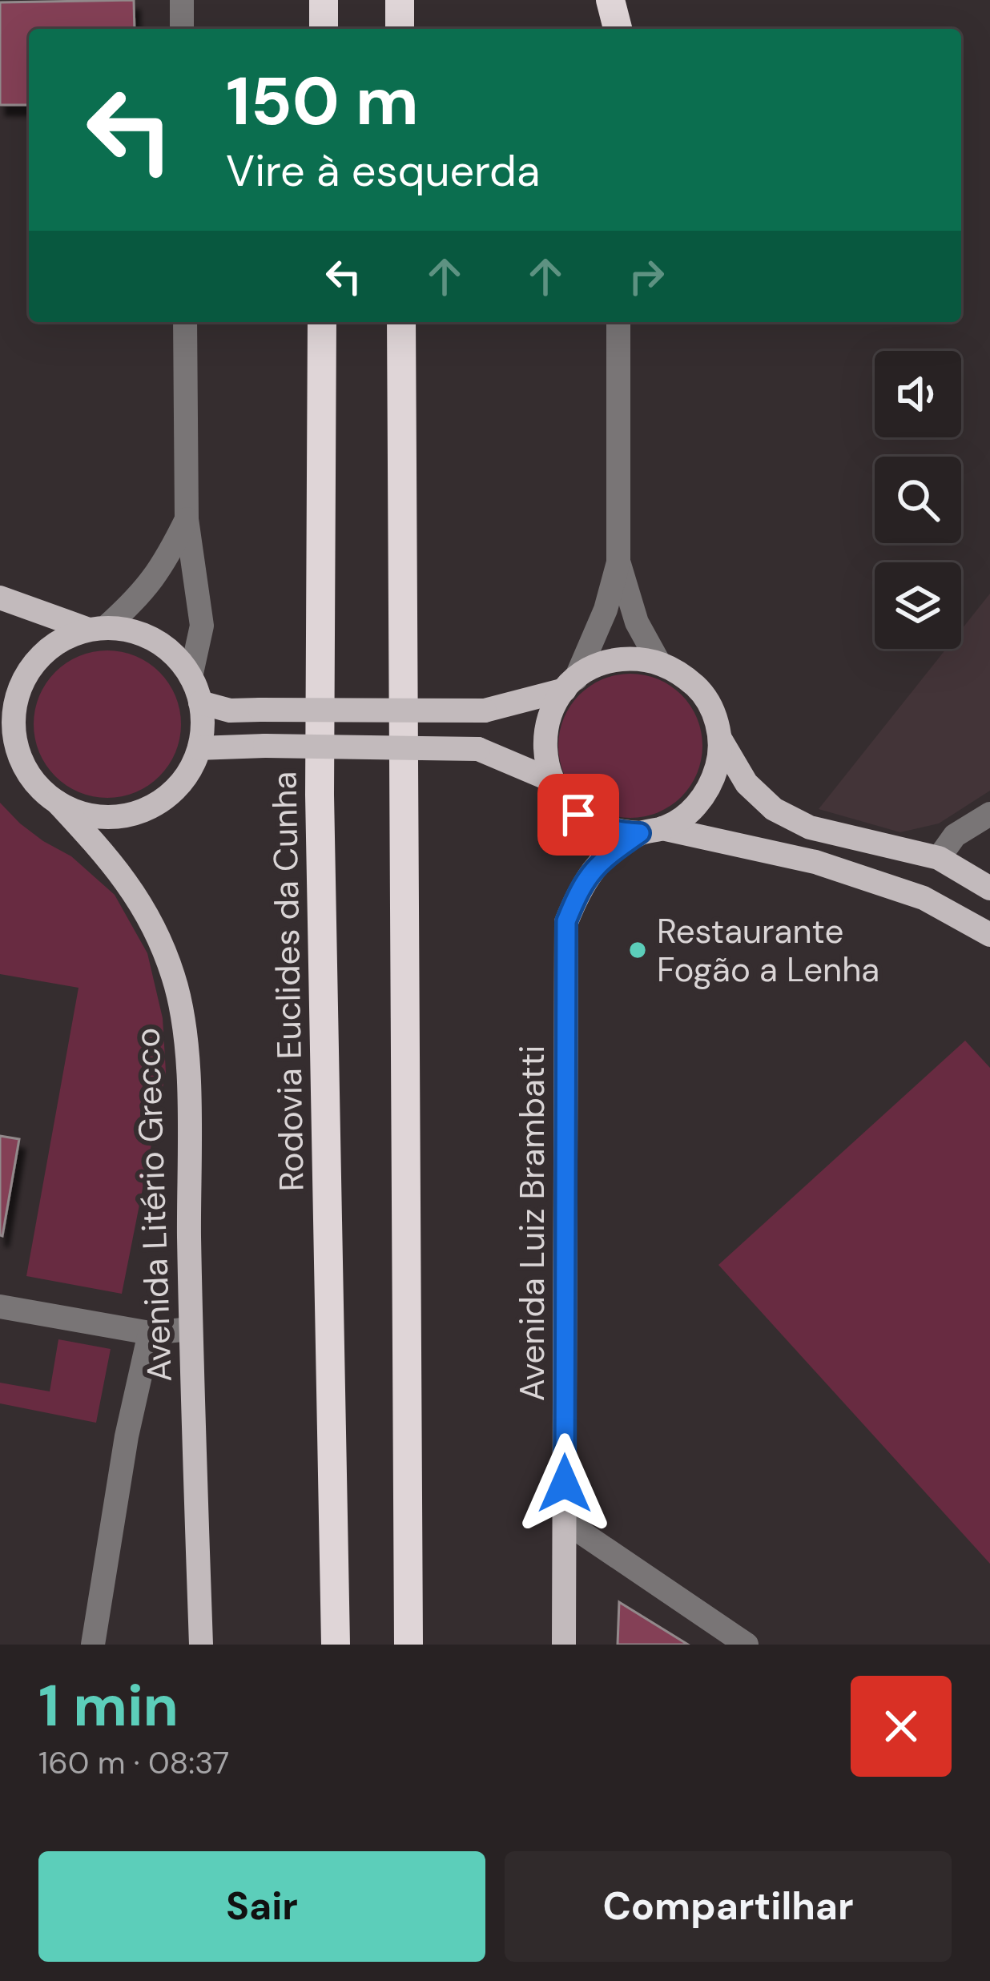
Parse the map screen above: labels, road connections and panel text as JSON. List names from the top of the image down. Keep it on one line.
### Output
{"streets":{"highway":["Rodovia Euclides da Cunha"],"main road":["Avenida Litério Grecco","Avenida Luiz Brambatti"]},"places":["Restaurante Fogão a Lenha"],"page":{"turn":["150 m","Vire à esquerda"],"heading":["1 min","160 m · 08:37"],"buttons":["Sair","Compartilhar"]}}
